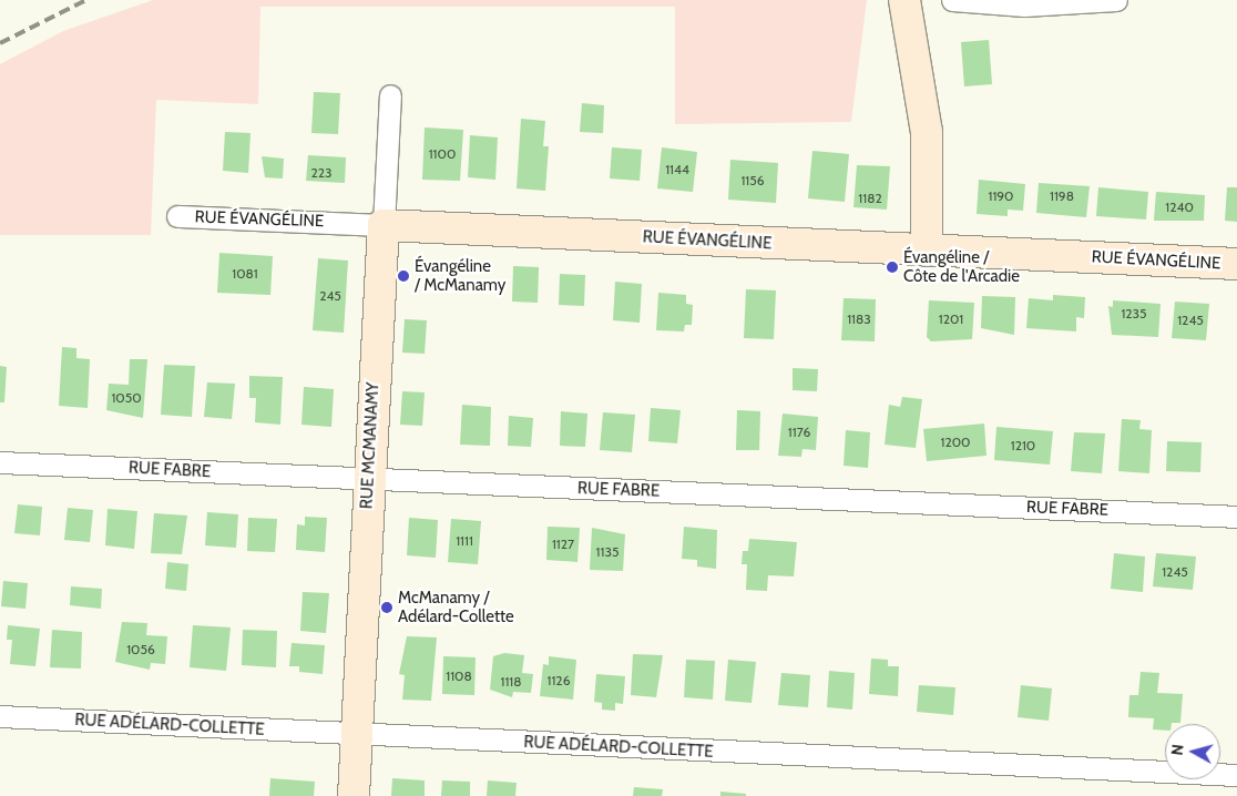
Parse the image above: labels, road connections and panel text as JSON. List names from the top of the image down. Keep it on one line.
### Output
{"streets":{"street":["RUE ÉVANGÉLINE","RUE MCMANAMY","RUE FABRE","RUE ADÉLARD-COLLETTE"]},"crossings":[["RUE ÉVANGÉLINE","RUE MCMANAMY"],["RUE MCMANAMY","RUE FABRE"],["RUE MCMANAMY","RUE ADÉLARD-COLLETTE"]],"places":["Évangéline / Côte de l'Arcadie","Évangéline / McManamy","McManamy / Adélard-Collette"],"house_numbers":["1100","1144","223","1156","1190","1198","1182","1240","1081","245","1235","1183","1201","1245","1050","1176","1200","1210","1111","1127","1135","1245","1056","1108","1126","1118"],"north":"left"}
